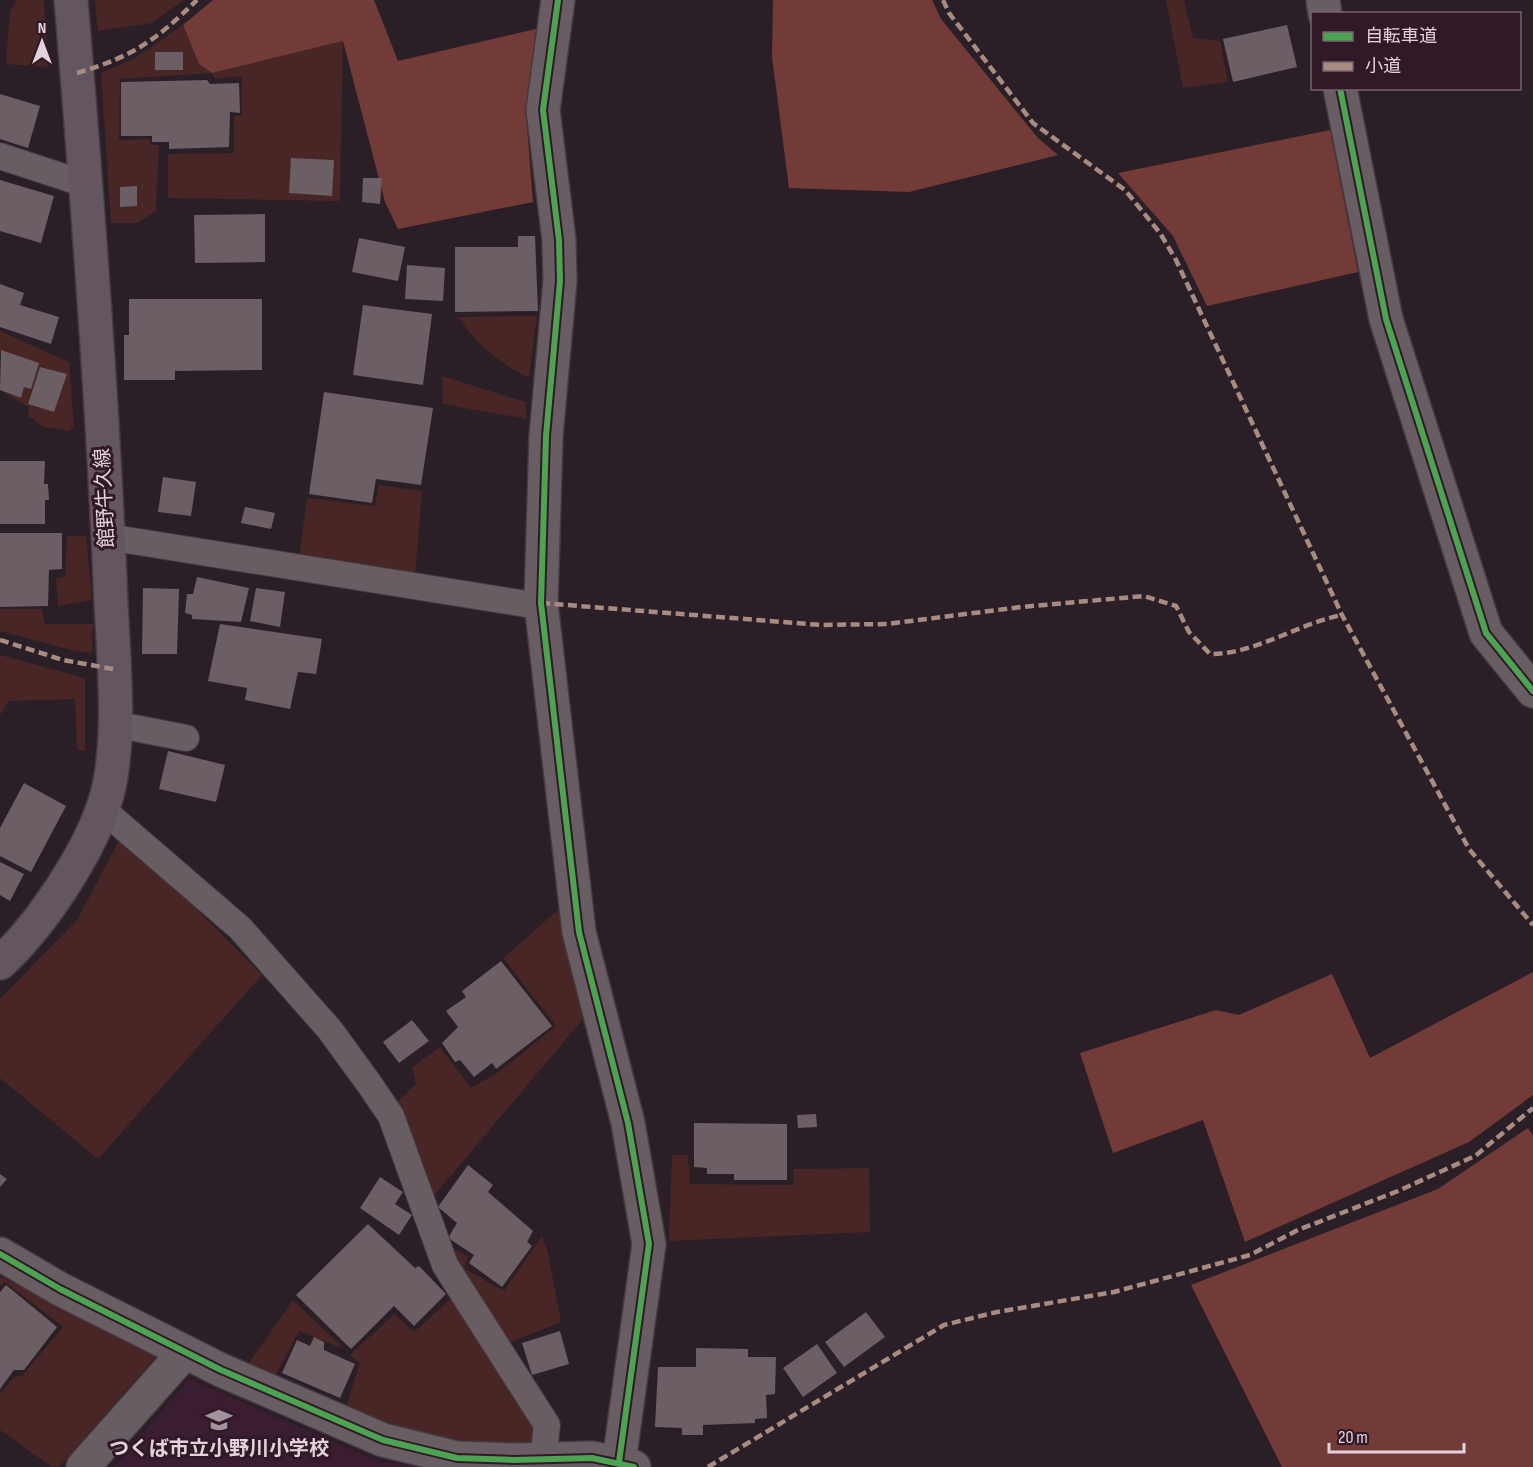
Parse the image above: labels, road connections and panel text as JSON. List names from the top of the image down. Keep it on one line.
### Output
{"streets":{"main road":["館野牛久線"]},"places":{"school or university":["つくば市立小野川小学校"]},"legend":["自転車道","小道"],"scale_bar":"20 m","north":"top"}
